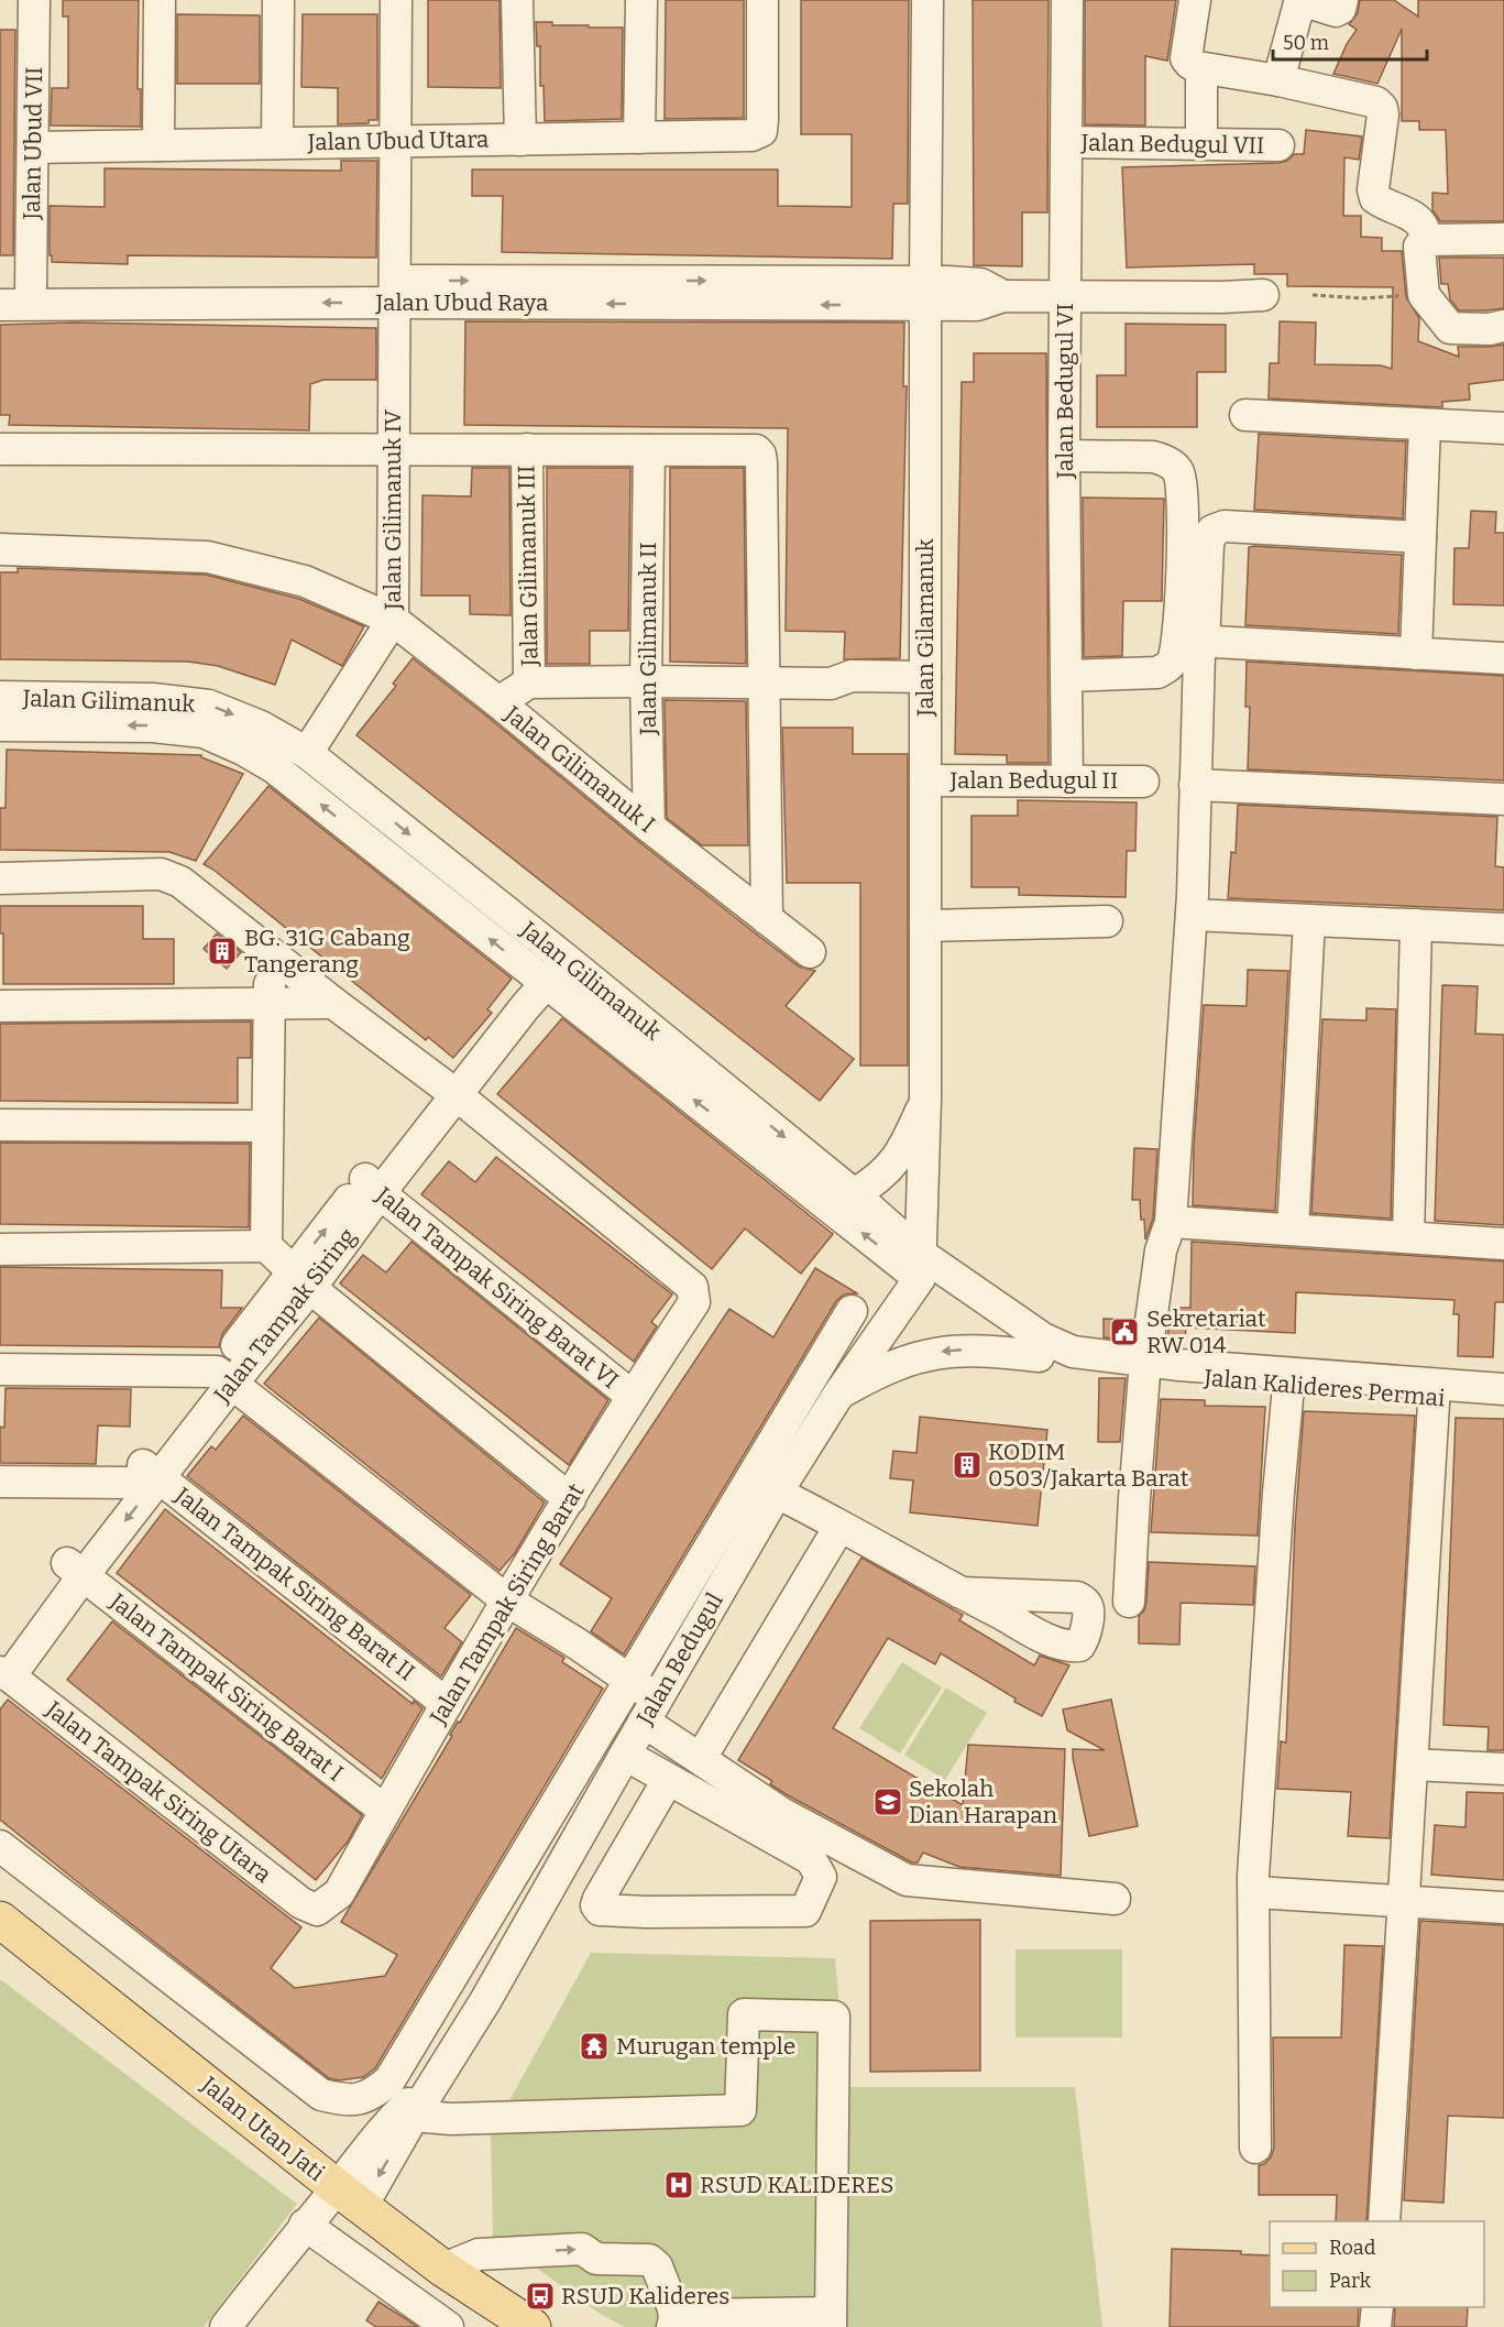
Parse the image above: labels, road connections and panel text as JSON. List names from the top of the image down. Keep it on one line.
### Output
{"streets":{"main road":["Jalan Utan Jati"],"street":["Jalan Ubud Utara","Jalan Ubud VII","Jalan Bedugul VII","Jalan Ubud Raya","Jalan Bedugul VI","Jalan Gilimanuk IV","Jalan Gilimanuk III","Jalan Gilamanuk","Jalan Gilimanuk II","Jalan Gilimanuk","Jalan Gilimanuk I","Jalan Bedugul II","Jalan Tampak Siring Barat VI","Jalan Tampak Siring","Jalan Kalideres Permai","Jalan Tampak Siring Barat II","Jalan Tampak Siring Barat","Jalan Bedugul","Jalan Tampak Siring Barat I","Jalan Tampak Siring Utara"]},"crossings":[["Jalan Ubud Utara","Jalan Ubud VII"],["Jalan Ubud Utara","Jalan Gilimanuk IV"],["Jalan Ubud VII","Jalan Ubud Raya"],["Jalan Bedugul VII","Jalan Bedugul VI"],["Jalan Ubud Raya","Jalan Bedugul VI"],["Jalan Ubud Raya","Jalan Gilimanuk IV"],["Jalan Ubud Raya","Jalan Gilamanuk"],["Jalan Bedugul VI","Jalan Bedugul II"],["Jalan Gilimanuk IV","Jalan Gilimanuk"],["Jalan Gilimanuk IV","Jalan Gilimanuk I"],["Jalan Gilamanuk","Jalan Gilimanuk"],["Jalan Gilamanuk","Jalan Bedugul II"],["Jalan Gilamanuk","Jalan Bedugul"],["Jalan Gilimanuk II","Jalan Gilimanuk I"],["Jalan Gilimanuk","Jalan Tampak Siring"],["Jalan Gilimanuk","Jalan Kalideres Permai"],["Jalan Gilimanuk","Jalan Bedugul"],["Jalan Tampak Siring Barat VI","Jalan Tampak Siring"],["Jalan Tampak Siring Barat VI","Jalan Tampak Siring Barat"],["Jalan Tampak Siring","Jalan Tampak Siring Barat II"],["Jalan Tampak Siring","Jalan Tampak Siring Barat"],["Jalan Tampak Siring","Jalan Tampak Siring Barat I"],["Jalan Tampak Siring","Jalan Tampak Siring Utara"],["Jalan Tampak Siring Barat II","Jalan Tampak Siring Barat"],["Jalan Tampak Siring Barat","Jalan Tampak Siring Barat I"],["Jalan Tampak Siring Barat","Jalan Tampak Siring Utara"],["Jalan Bedugul","Jalan Utan Jati"]],"places":{"building":["BG. 31G Cabang Tangerang","KODIM 0503/Jakarta Barat"],"public building":["Sekretariat RW 014"],"school or university":["Sekolah Dian Harapan"],"temple":["Murugan temple"],"hospital":["RSUD KALIDERES"],"bus stop":["RSUD Kalideres"]},"legend":["Road","Park"],"scale_bar":"50 m"}
